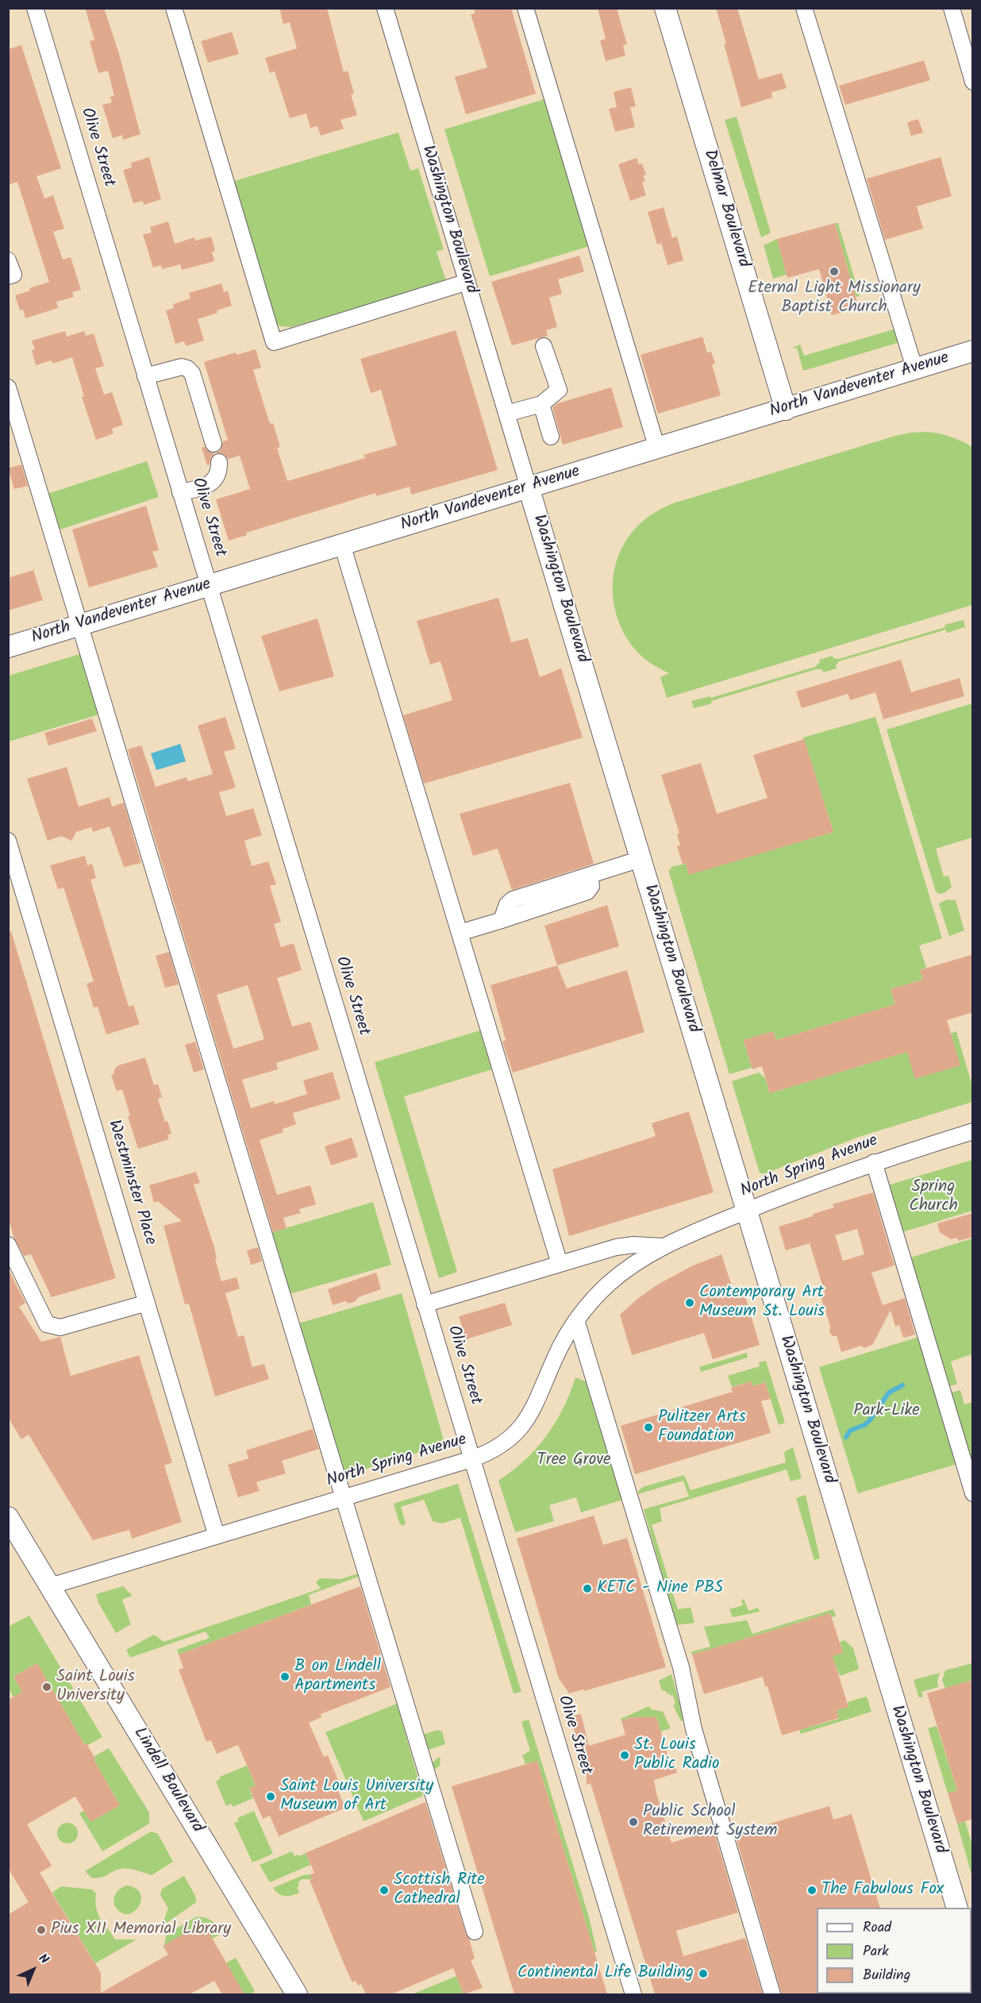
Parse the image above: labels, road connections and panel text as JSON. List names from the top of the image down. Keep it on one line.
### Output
{"streets":{"main road":["Delmar Boulevard","Washington Boulevard","North Vandeventer Avenue","Lindell Boulevard"],"street":["Olive Street","North Spring Avenue","Westminster Place"]},"crossings":[["Olive Street","North Vandeventer Avenue"],["Olive Street","North Spring Avenue"],["Delmar Boulevard","North Vandeventer Avenue"],["Washington Boulevard","North Vandeventer Avenue"],["Washington Boulevard","North Spring Avenue"],["North Spring Avenue","Westminster Place"],["North Spring Avenue","Lindell Boulevard"]],"parks":["Spring Church","Park-Like","Tree Grove"],"places":["Eternal Light Missionary Baptist Church","Contemporary Art Museum St. Louis","Pulitzer Arts Foundation","KETC - Nine PBS","B on Lindell Apartments","Saint Louis University","St. Louis Public Radio","Saint Louis University Museum of Art","Public School Retirement System","Scottish Rite Cathedral","The Fabulous Fox","Pius XII Memorial Library","Continental Life Building"],"legend":["Road","Park","Building"],"north":"top right"}
